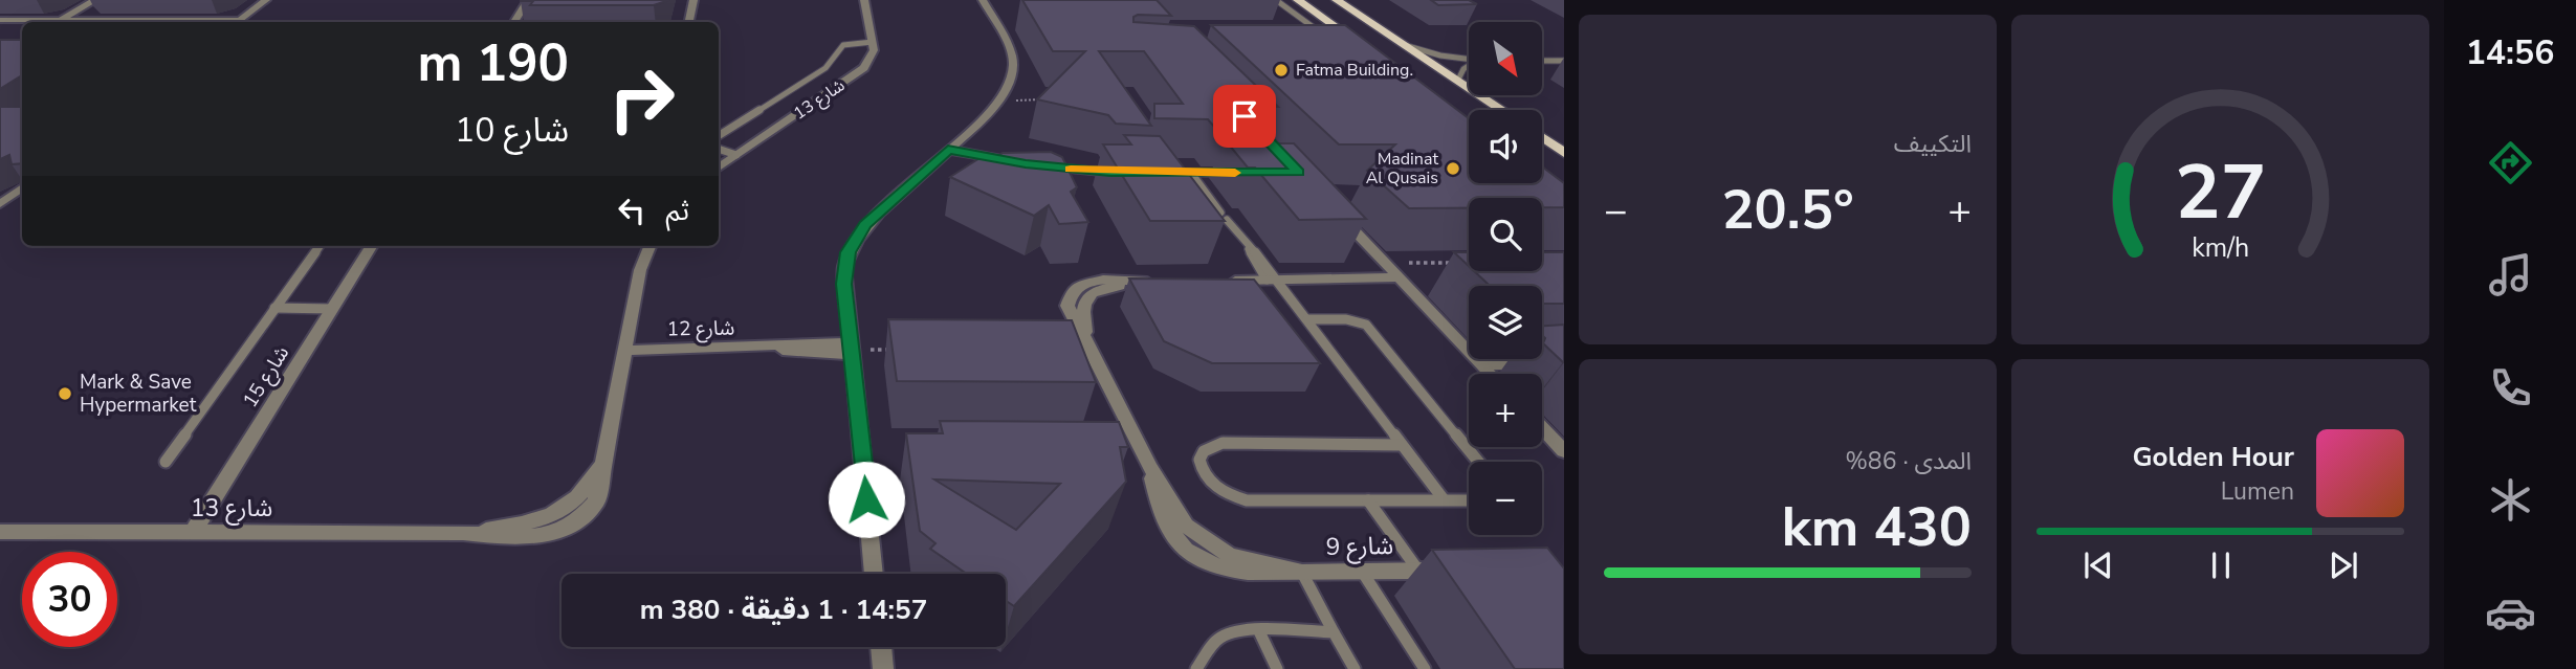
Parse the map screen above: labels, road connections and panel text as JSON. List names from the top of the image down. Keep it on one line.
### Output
{"streets":{"street":["شارع 13","شارع 12","شارع 15","شارع 9"]},"crossings":[["شارع 13","شارع 12"],["شارع 13","شارع 15"]],"places":["Fatma Building.","Madinat Al Qusais","Mark & Save Hypermarket"],"north":"bottom right","page":{"tabs":"14:56","tile":["التكييف",["المدى · 86%","430 km"]],"map_buttons":["+","−"],"turn":["190 m","شارع 10"],"then":"ثم","heat":["−","20.5°","+"],"song":["Golden Hour","Lumen"],"limit":"30","trip":"14:57 · 1 دقيقة · 380 m","gauge":["27","km/h"]}}
